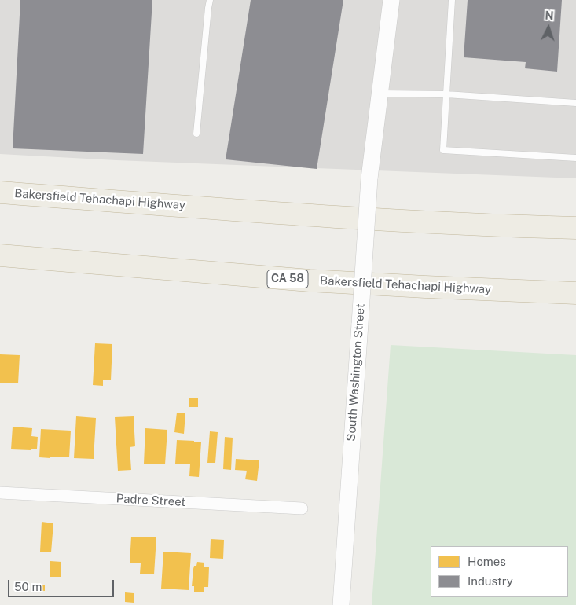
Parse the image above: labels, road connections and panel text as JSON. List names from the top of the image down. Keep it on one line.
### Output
{"streets":{"highway":["Bakersfield Tehachapi Highway","CA 58"],"street":["South Washington Street","Padre Street"]},"legend":["Homes","Industry"],"scale_bar":"50 m","north":"top"}
